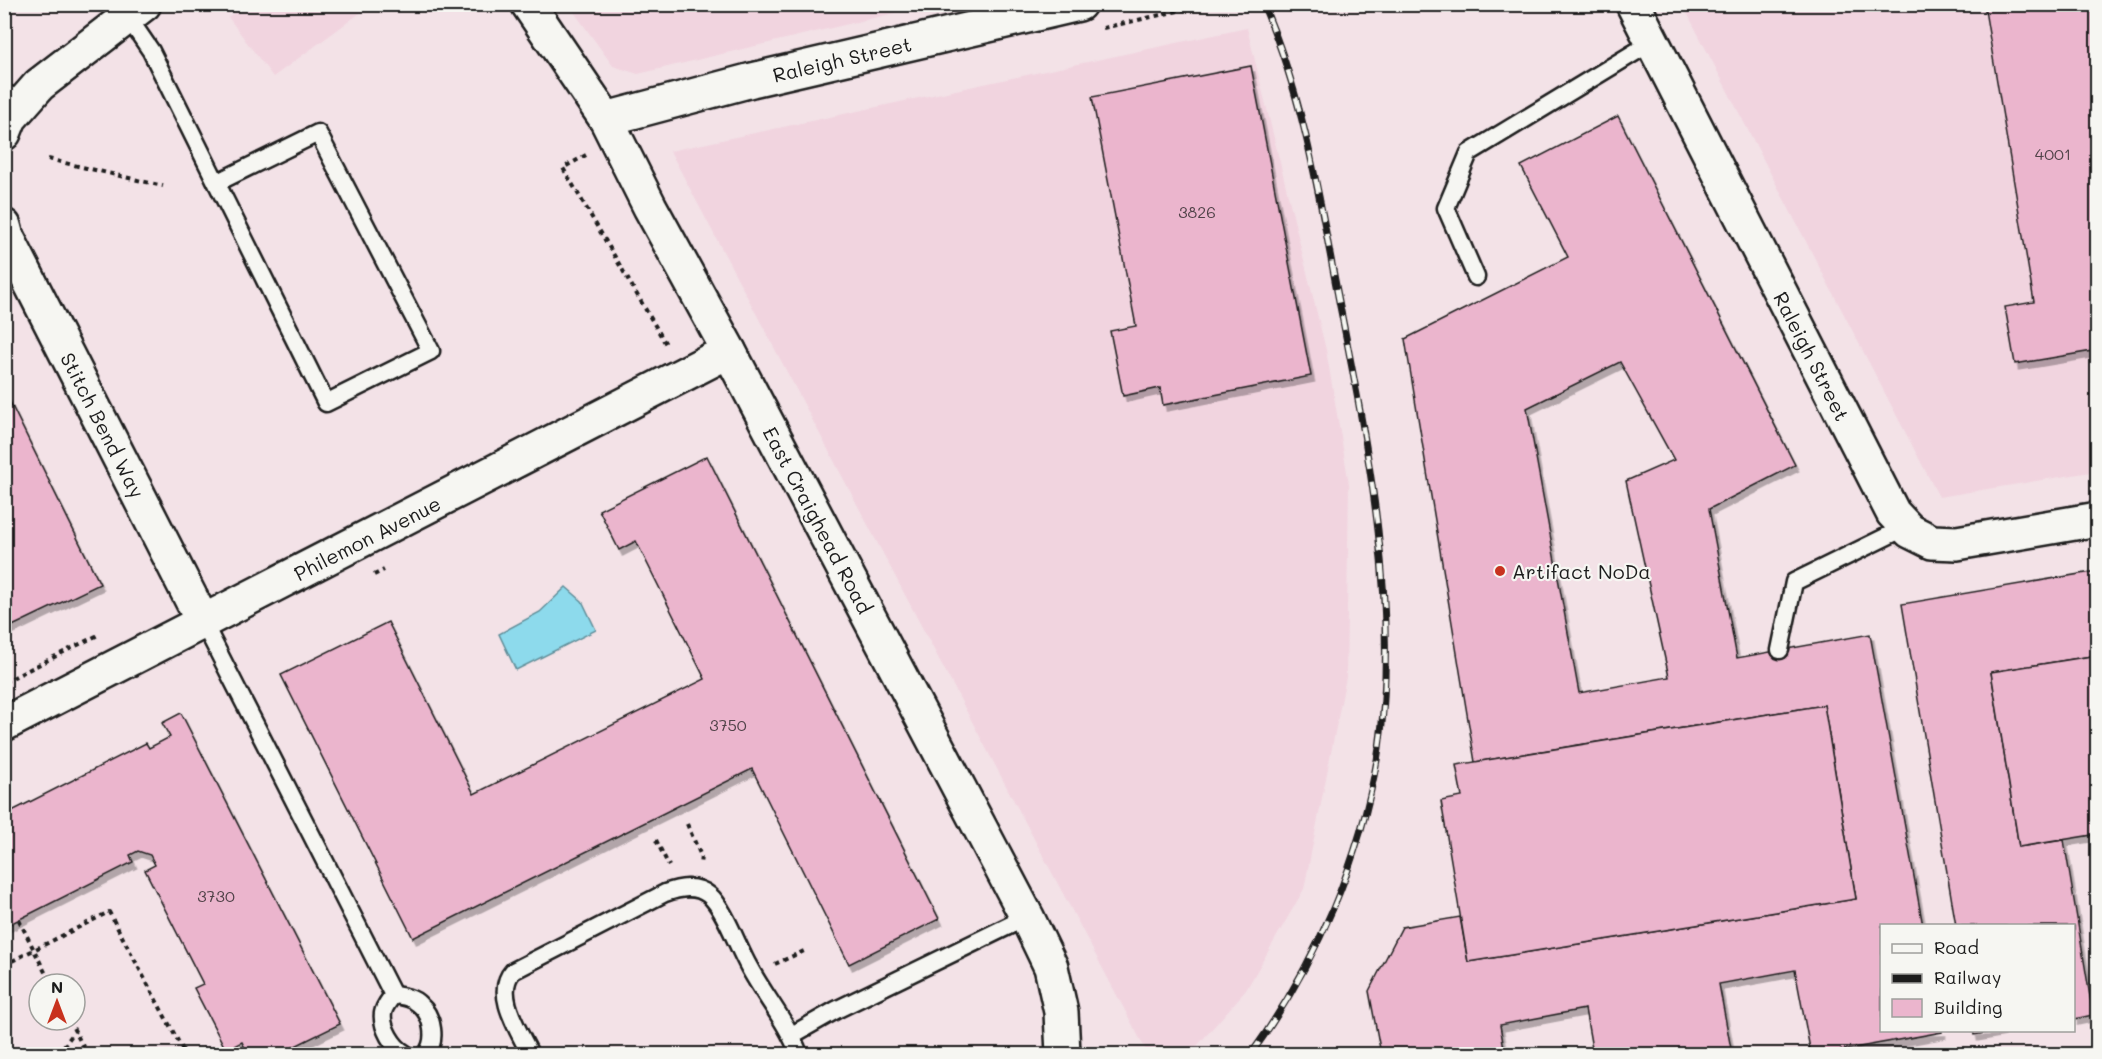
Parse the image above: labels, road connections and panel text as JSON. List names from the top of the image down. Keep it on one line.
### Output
{"streets":{"street":["Raleigh Street","Stitch Bend Way","East Craighead Road","Philemon Avenue"]},"crossings":[["Raleigh Street","East Craighead Road"],["Stitch Bend Way","Philemon Avenue"],["East Craighead Road","Philemon Avenue"]],"places":["Artifact NoDa"],"house_numbers":["4001","3826","3750","3730"],"legend":["Road","Railway","Building"],"north":"top"}
